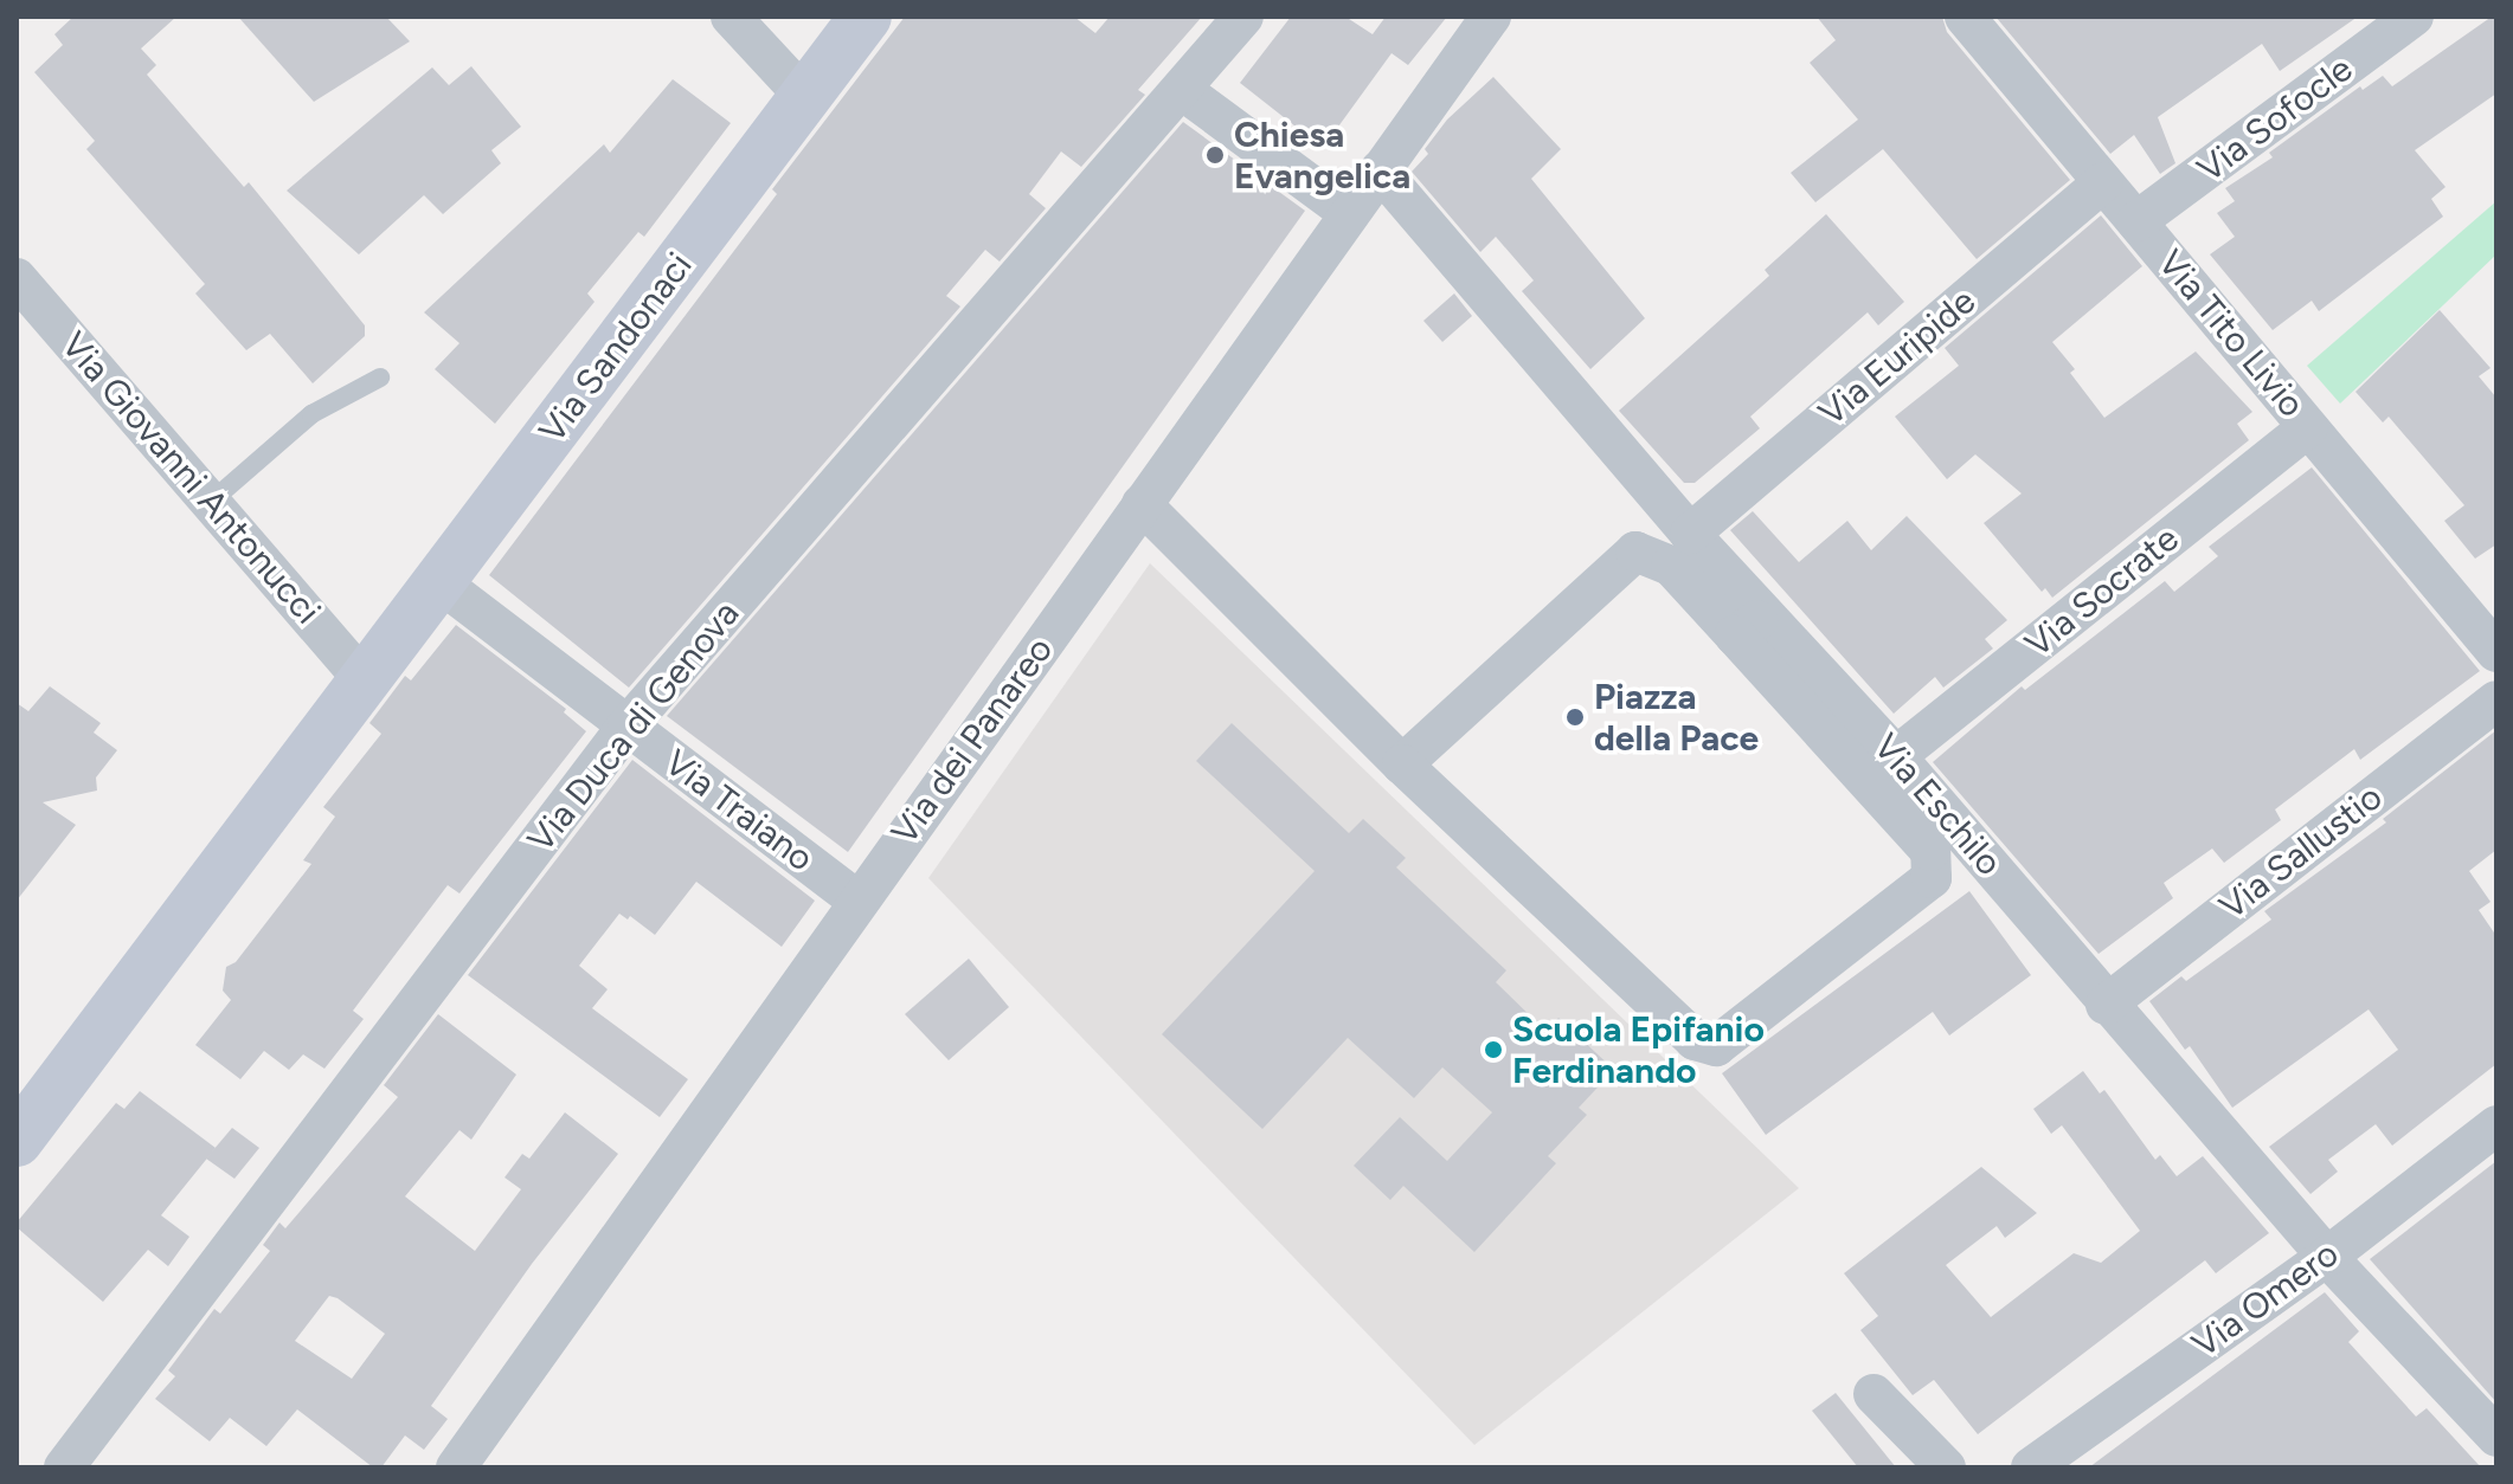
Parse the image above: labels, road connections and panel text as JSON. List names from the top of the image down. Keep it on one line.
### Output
{"streets":{"main road":["Via Sandonaci"],"street":["Via Sofocle","Via Tito Livio","Via Euripide","Via Giovanni Antonucci","Via Socrate","Via Duca di Genova","Via dei Panareo","Via Eschilo","Via Traiano","Via Sallustio","Via Omero"]},"crossings":[["Via Sofocle","Via Tito Livio"],["Via Tito Livio","Via Euripide"],["Via Tito Livio","Via Socrate"],["Via Sandonaci","Via Giovanni Antonucci"],["Via Sandonaci","Via Traiano"],["Via Euripide","Via Eschilo"],["Via Socrate","Via Eschilo"],["Via Duca di Genova","Via Traiano"],["Via dei Panareo","Via Eschilo"],["Via dei Panareo","Via Traiano"],["Via Eschilo","Via Sallustio"],["Via Eschilo","Via Omero"]],"places":["Chiesa Evangelica","Piazza della Pace","Scuola Epifanio Ferdinando"]}
